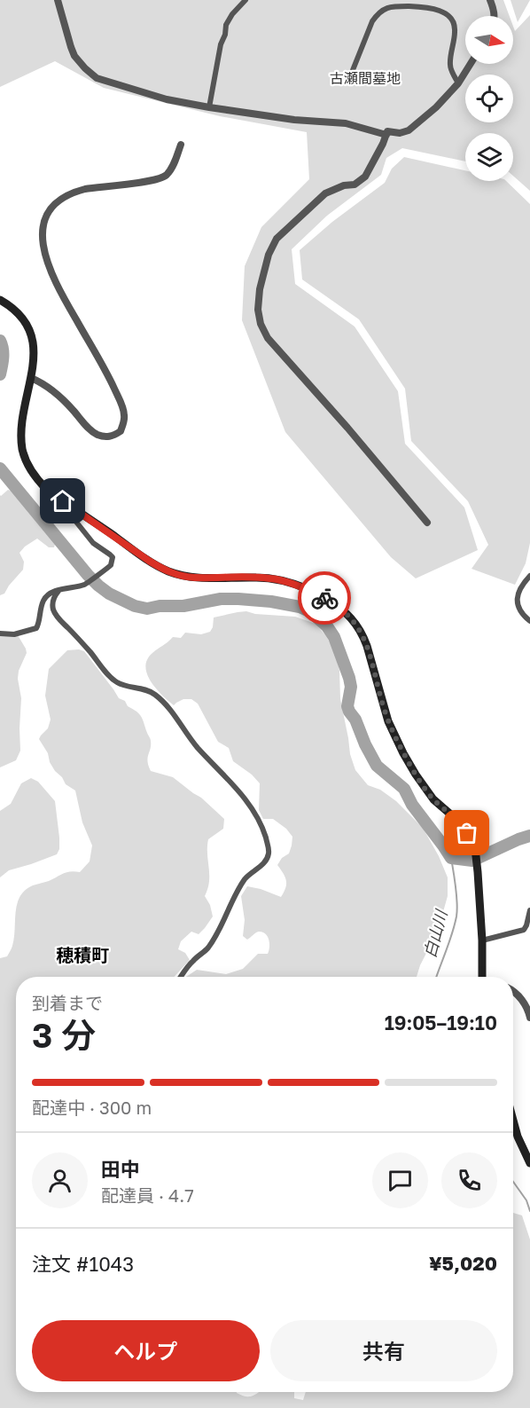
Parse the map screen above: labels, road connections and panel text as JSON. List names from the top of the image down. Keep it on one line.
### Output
{"districts":["穂積町"],"water":["白山川"],"parks":["古瀬間墓地"],"north":"right","page":{"heading":["3 分","到着まで","19:05–19:10"],"panel":["田中","配達員 · 4.7","注文 #1043","¥5,020"],"bar":"配達中 · 300 m","buttons":["ヘルプ","共有"]}}
